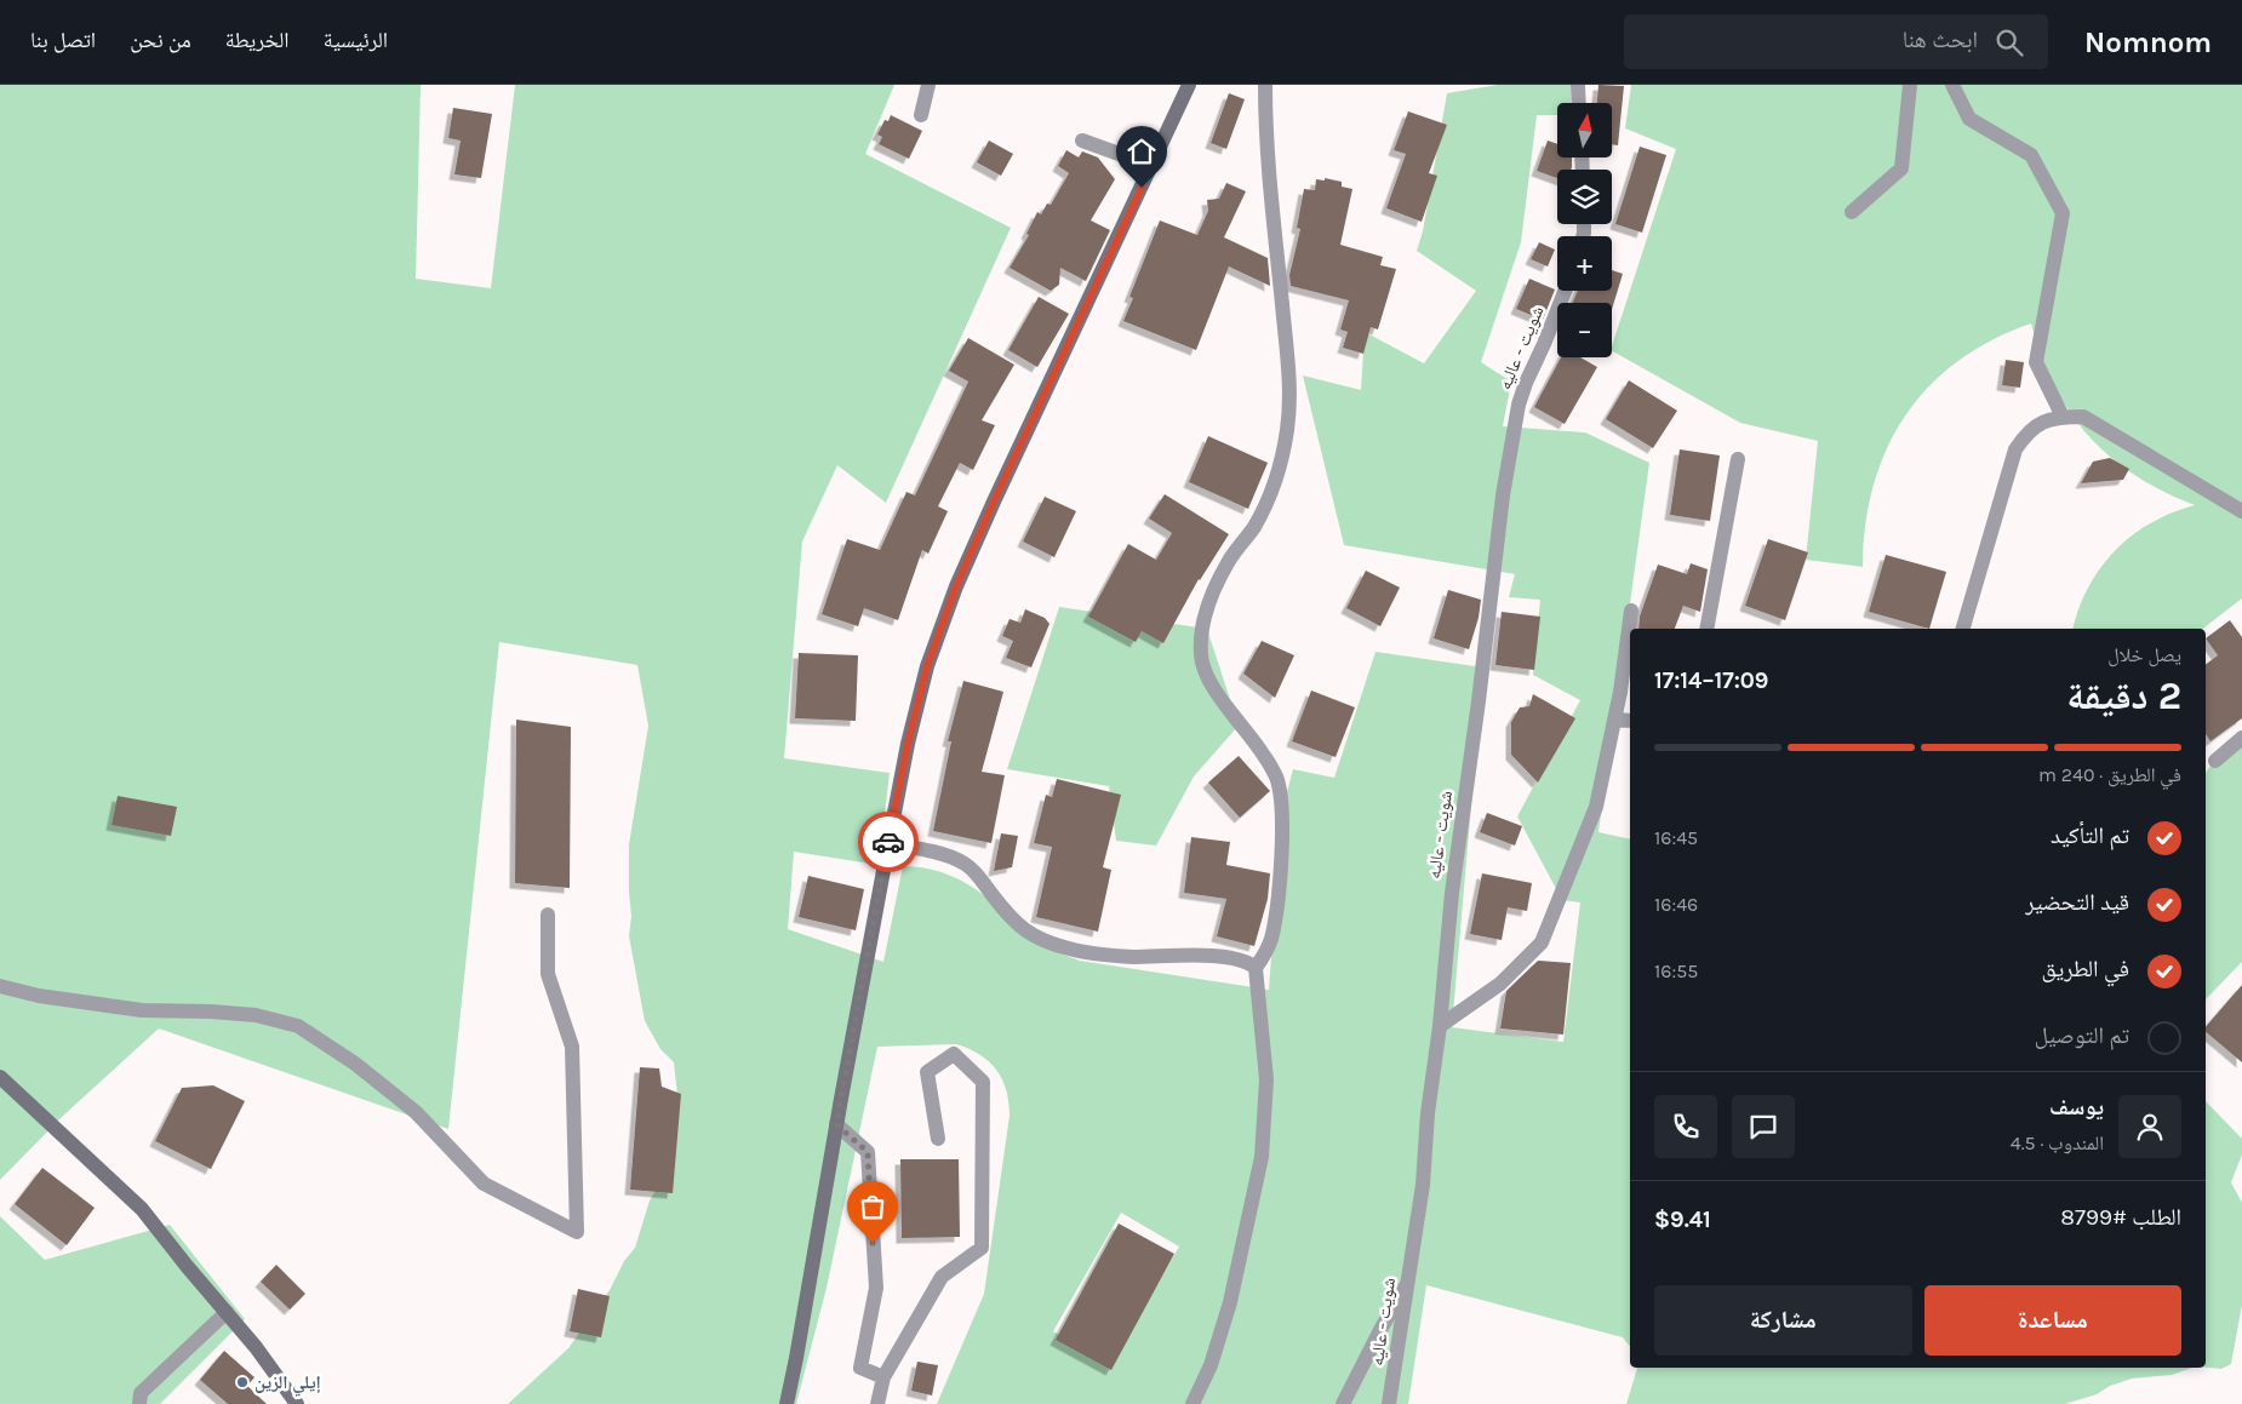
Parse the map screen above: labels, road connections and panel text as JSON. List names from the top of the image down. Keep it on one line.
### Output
{"streets":{"street":["شويت - عاليه"]},"places":["إيلي الزين"],"north":"top","page":{"header":"Nomnom","search":"ابحث هنا","nav":["الرئيسية","الخريطة","من نحن","اتصل بنا"],"map_buttons":["+","−"],"heading":["2 دقيقة","يصل خلال","17:09–17:14"],"panel":["يوسف","المندوب · 4.5","الطلب #8799","$9.41"],"bar":"في الطريق · 240 m","list":[["تم التأكيد","16:45"],["قيد التحضير","16:46"],["في الطريق","16:55"],"تم التوصيل"],"buttons":["مساعدة","مشاركة"]}}
